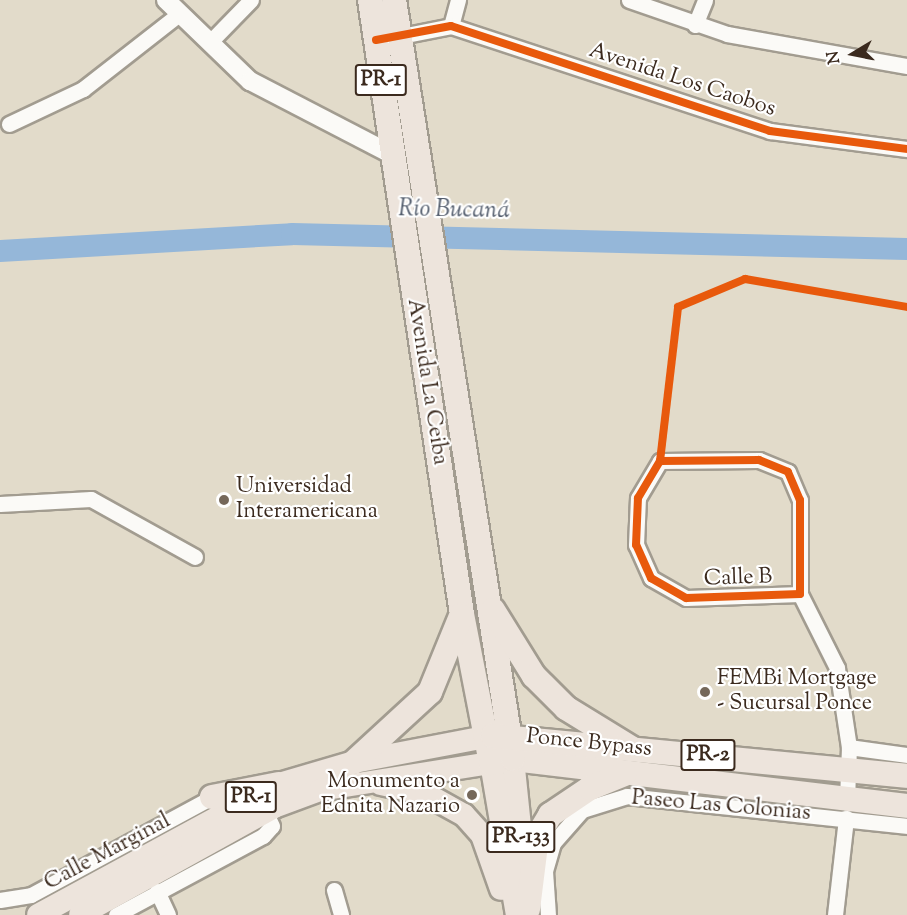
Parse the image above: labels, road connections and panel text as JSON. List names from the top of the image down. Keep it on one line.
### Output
{"streets":{"highway":["PR-1","Avenida La Ceiba","Ponce Bypass","PR-2"],"main road":["PR-133"],"street":["Avenida Los Caobos","Calle B","Paseo Las Colonias","Calle Marginal"]},"crossings":[["PR-1","Avenida La Ceiba"],["PR-1","Ponce Bypass"],["PR-1","PR-133"],["Avenida La Ceiba","Ponce Bypass"],["Avenida La Ceiba","PR-133"],["Calle B","Ponce Bypass"],["Calle B","Paseo Las Colonias"],["Ponce Bypass","Paseo Las Colonias"],["Ponce Bypass","PR-133"],["Paseo Las Colonias","PR-133"]],"water":["Río Bucaná"],"places":["Universidad Interamericana","FEMBi Mortgage - Sucursal Ponce","Monumento a Ednita Nazario"],"north":"left"}
